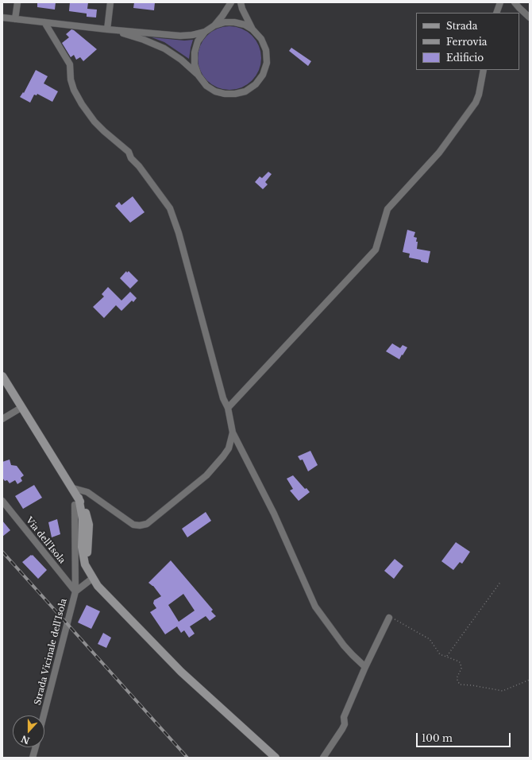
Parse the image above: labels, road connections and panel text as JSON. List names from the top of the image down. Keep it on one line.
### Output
{"streets":{"street":["Via dell'Isola","Strada Vicinale dell'Isola"]},"crossings":[["Via dell'Isola","Strada Vicinale dell'Isola"]],"legend":["Strada","Ferrovia","Edificio"],"scale_bar":"100 m","north":"bottom"}
